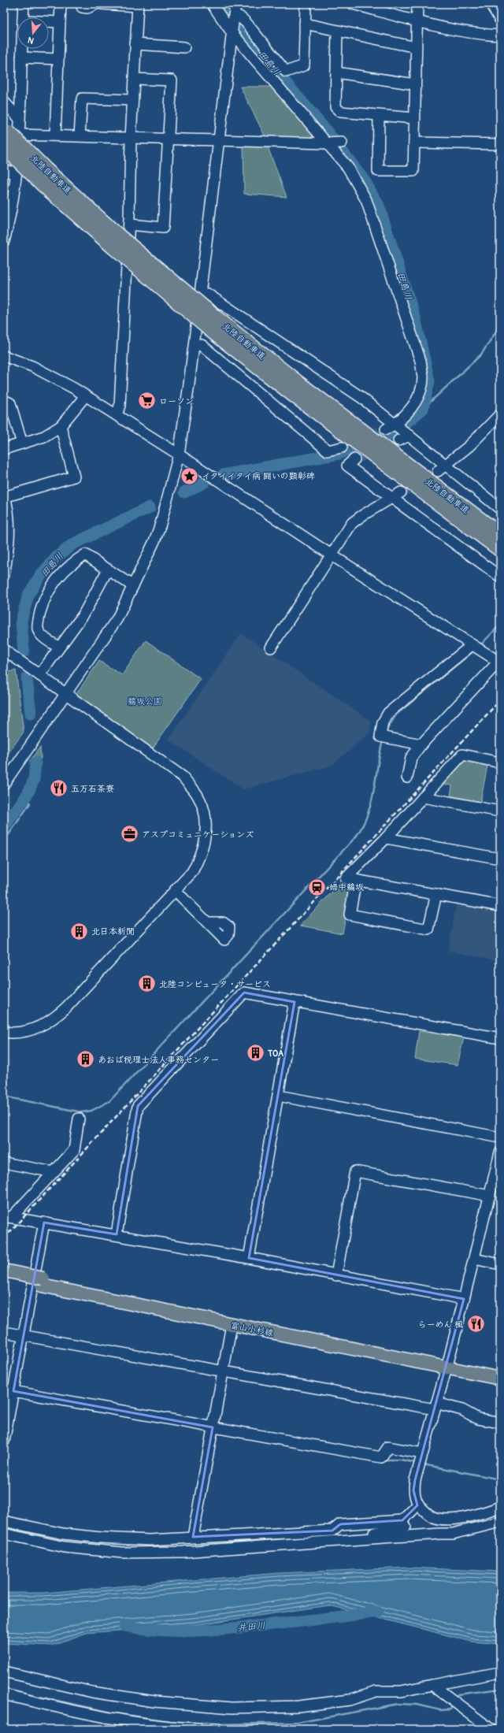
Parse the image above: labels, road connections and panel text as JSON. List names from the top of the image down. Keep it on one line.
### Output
{"streets":{"highway":["北陸自動車道"],"main road":["富山小杉線"]},"water":["田島川","井田川"],"parks":["鵜坂公園"],"places":{"supermarket":["ローソン"],"place":["イタイイタイ病 闘いの顕彰碑"],"restaurant":["五万石茶寮","らーめん 楓"],"office":["アスプコミュニケーションズ"],"station":["婦中鵜坂"],"building":["北日本新聞","北陸コンピュータ・サービス","TOA","あおば税理士法人事務センター"]},"north":"bottom"}
